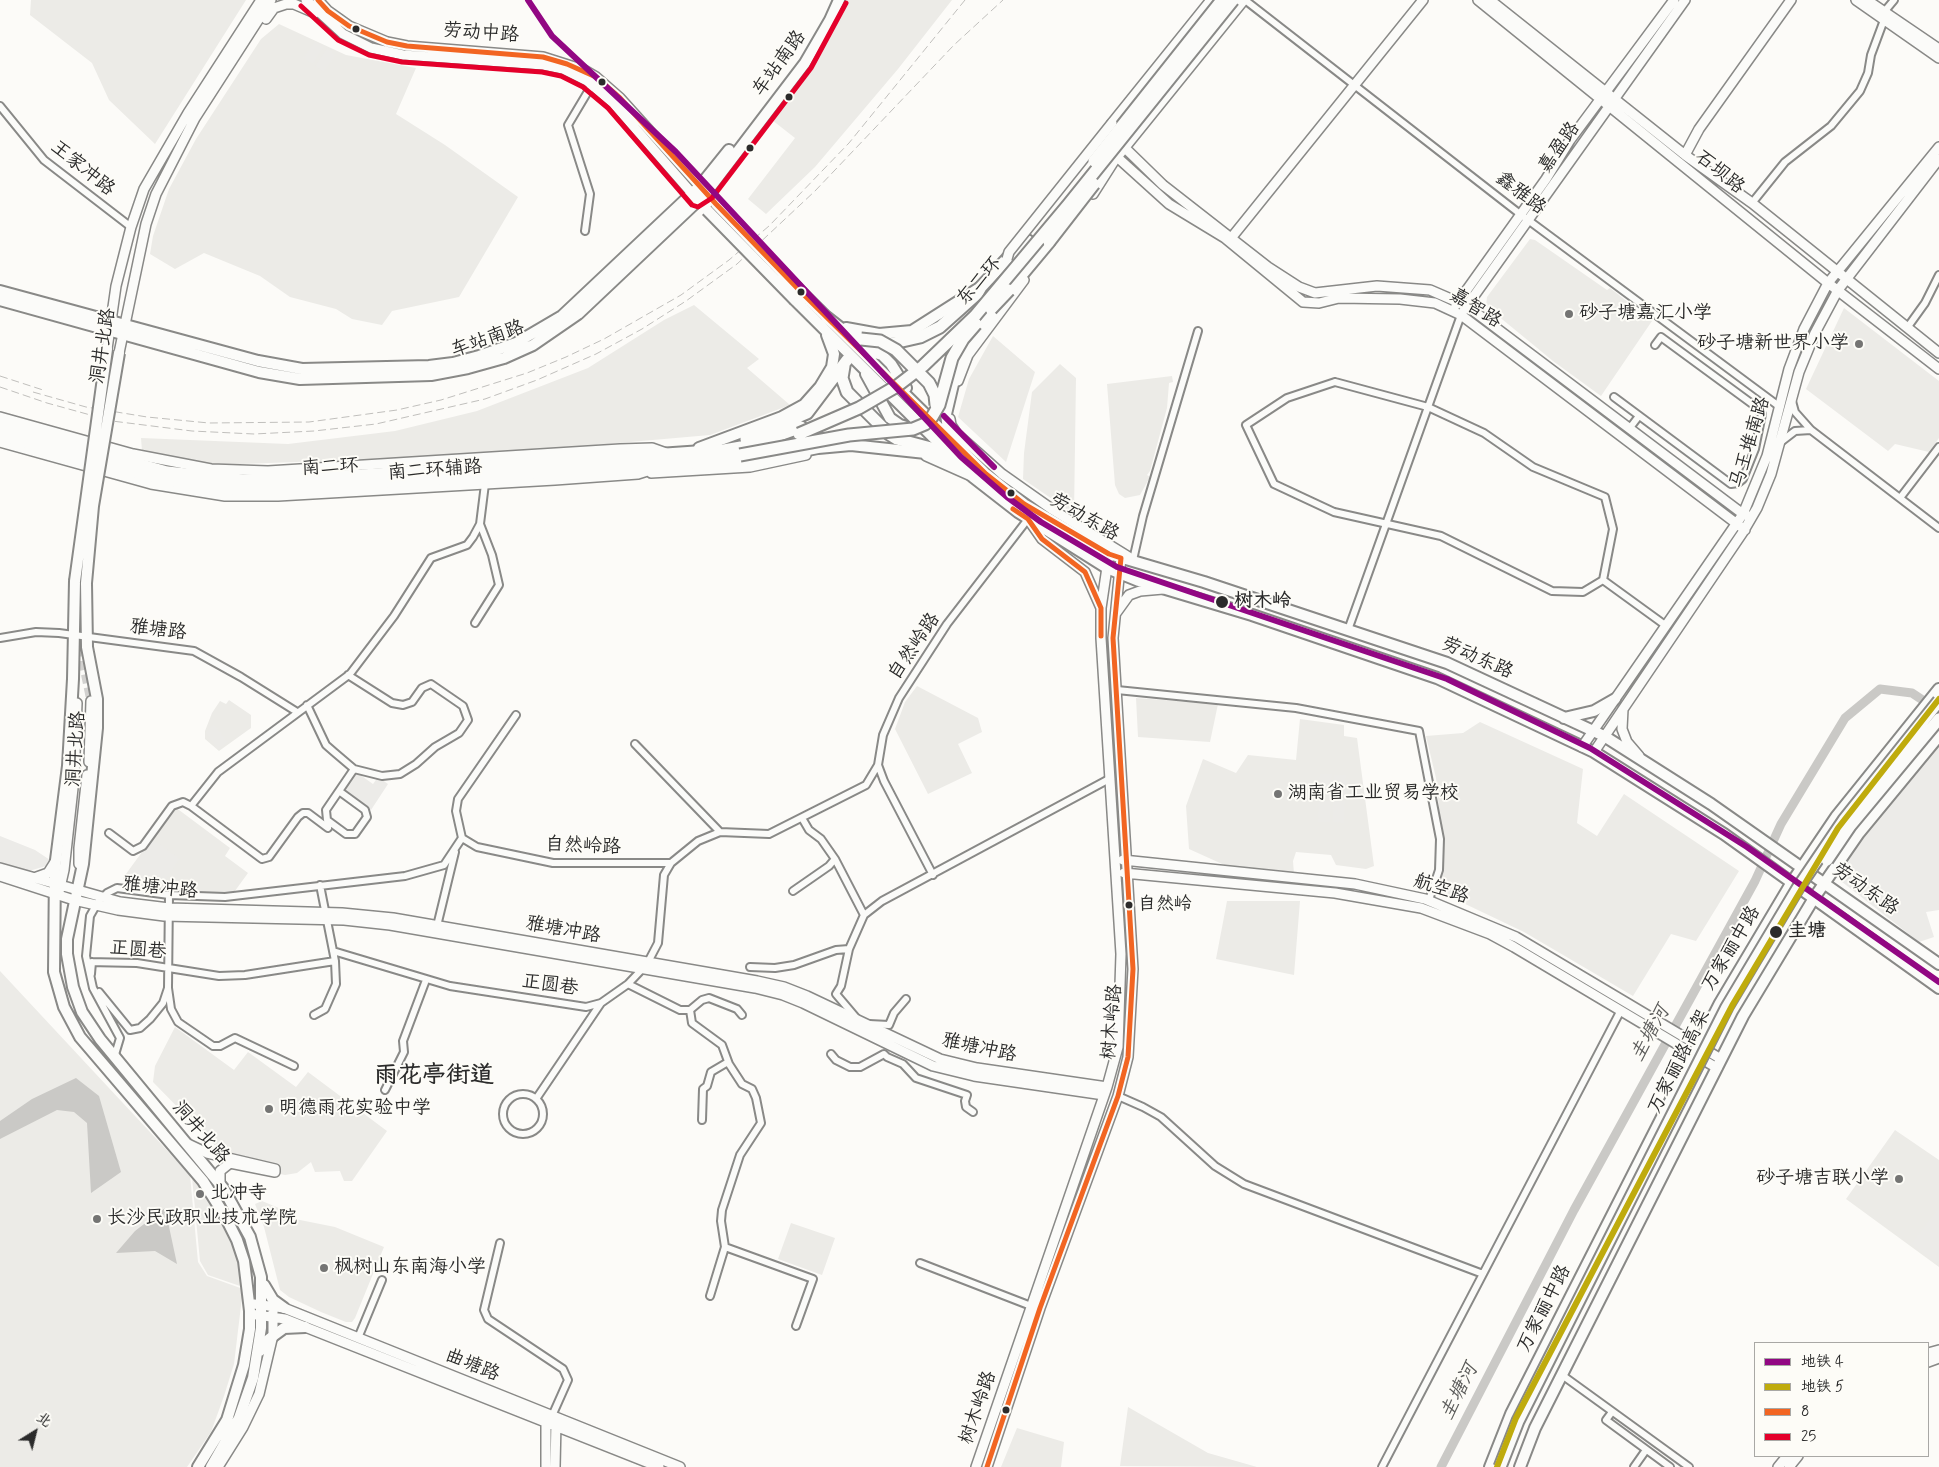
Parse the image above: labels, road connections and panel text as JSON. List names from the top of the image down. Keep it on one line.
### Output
{"streets":{"highway":["东二环","南二环","万家丽路高架"],"main road":["劳动中路","车站南路","洞井北路","劳动东路","万家丽中路"],"street":["嘉盈路","王家冲路","石坝路","鑫雅路","嘉智路","马王堆南路","南二环辅路","雅塘路","自然岭路","雅塘冲路","航空路","正圆巷","树木岭路","曲塘路"]},"crossings":[["劳动中路","车站南路"],["车站南路","洞井北路"],["嘉盈路","石坝路"],["嘉盈路","鑫雅路"],["嘉盈路","嘉智路"],["王家冲路","洞井北路"],["石坝路","马王堆南路"],["鑫雅路","马王堆南路"],["东二环","嘉智路"],["东二环","南二环"],["东二环","南二环辅路"],["嘉智路","马王堆南路"],["洞井北路","雅塘路"],["洞井北路","雅塘冲路"],["洞井北路","曲塘路"],["马王堆南路","劳动东路"],["南二环","南二环辅路"],["劳动东路","自然岭路"],["劳动东路","万家丽中路"],["劳动东路","树木岭路"],["自然岭路","正圆巷"],["雅塘冲路","正圆巷"],["雅塘冲路","树木岭路"],["航空路","万家丽中路"],["航空路","树木岭路"]],"districts":["雨花亭街道"],"water":["圭塘河"],"places":["砂子塘嘉汇小学","砂子塘新世界小学","树木岭","湖南省工业贸易学校","自然岭","圭塘","明德雨花实验中学","砂子塘吉联小学","北冲寺","长沙民政职业技术学院","枫树山东南海小学"],"lines":["metro line 4","transit line 8","transit line 25","metro line 5"],"legend":["地铁 4","地铁 5","8","25"],"north":"top right"}
